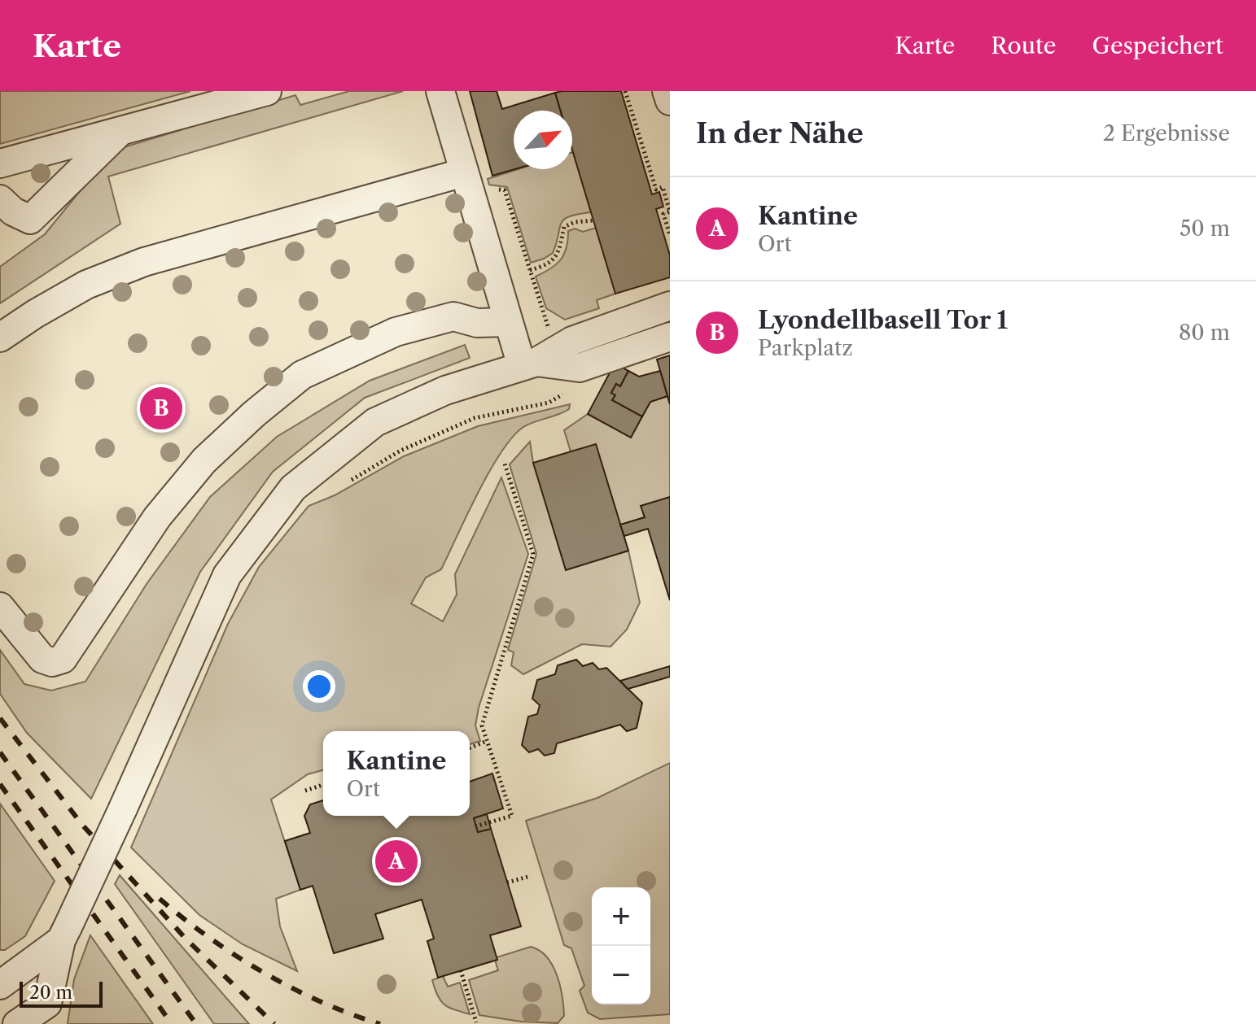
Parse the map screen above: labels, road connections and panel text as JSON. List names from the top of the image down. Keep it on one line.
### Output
{"scale_bar":"20 m","north":"top right","page":{"header":"Karte","nav":["Karte","Route","Gespeichert"],"heading":["In der Nähe","2 Ergebnisse"],"list":[{"mark":"A","name":"Kantine","note":"Ort","value":"50 m"},{"mark":"B","name":"Lyondellbasell Tor 1","note":"Parkplatz","value":"80 m"}],"pins":["B","A"],"popup":["Kantine","Ort"],"map_buttons":["+","−"],"scale":"20 m"}}
